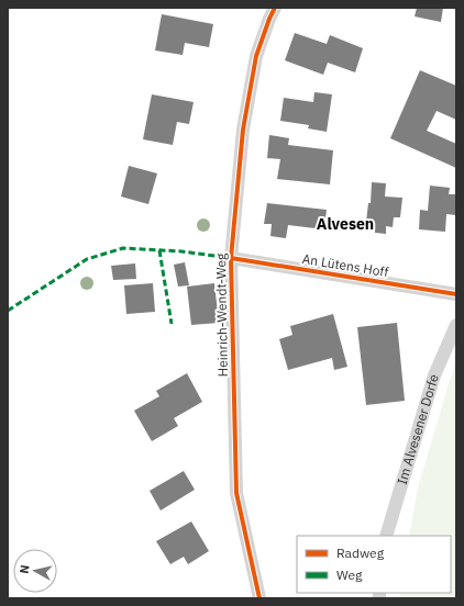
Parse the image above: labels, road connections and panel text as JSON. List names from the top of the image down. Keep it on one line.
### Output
{"streets":{"street":["An Lütens Hoff","Heinrich-Wendt-Weg","Im Alvesener Dorfe"]},"crossings":[["An Lütens Hoff","Heinrich-Wendt-Weg"]],"districts":["Alvesen"],"legend":["Radweg","Weg"],"north":"left"}
